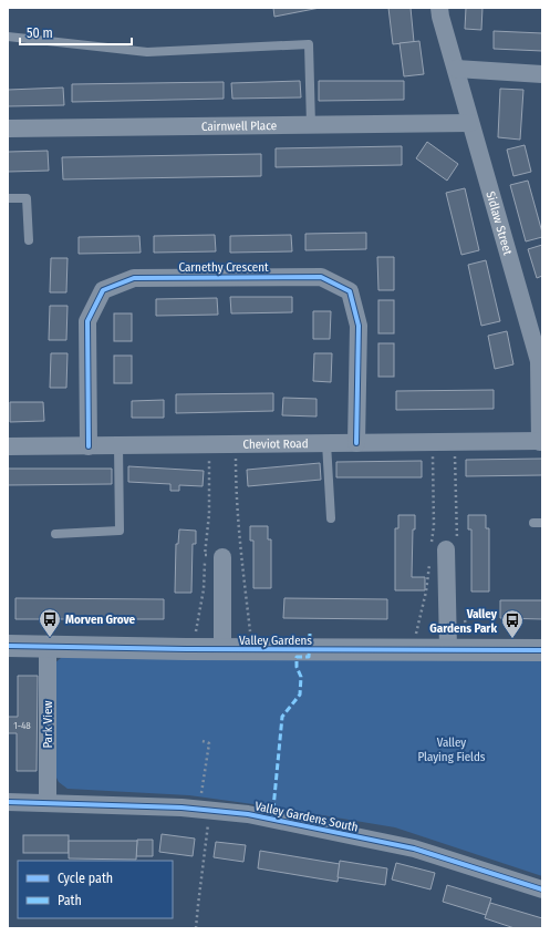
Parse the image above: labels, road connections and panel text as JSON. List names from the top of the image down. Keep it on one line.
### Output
{"streets":{"street":["Cairnwell Place","Sidlaw Street","Carnethy Crescent","Cheviot Road","Valley Gardens","Park View","Valley Gardens South"]},"crossings":[["Cairnwell Place","Sidlaw Street"],["Sidlaw Street","Cheviot Road"],["Carnethy Crescent","Cheviot Road"],["Valley Gardens","Park View"],["Park View","Valley Gardens South"]],"parks":["Valley Playing Fields"],"places":{"bus stop":["Morven Grove","Valley Gardens Park"]},"house_numbers":["1-48"],"legend":["Cycle path","Path"],"scale_bar":"50 m"}
